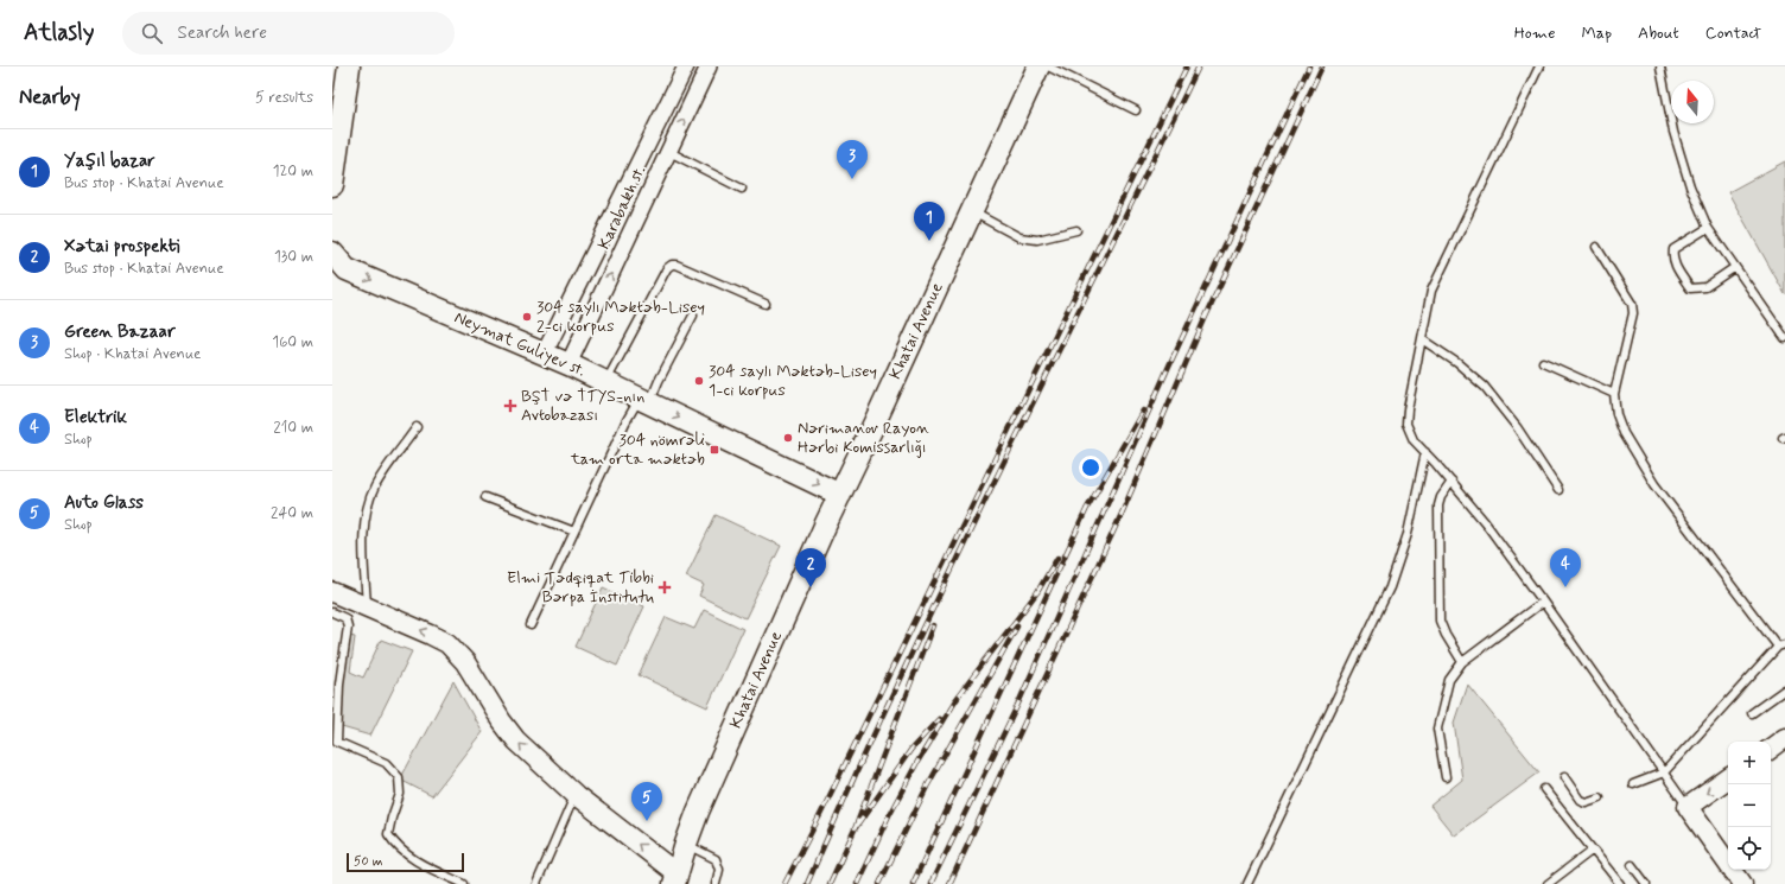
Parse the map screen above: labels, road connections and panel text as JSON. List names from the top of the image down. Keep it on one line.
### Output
{"streets":{"main road":["Khatai Avenue","Neymat Guliyev st."],"street":["Karabakh st."]},"crossings":[["Karabakh st.","Neymat Guliyev st."],["Khatai Avenue","Neymat Guliyev st."]],"one_way":["Neymat Guliyev st."],"places":{"other":["304 saylı Məktəb-Lisey 2-ci korpus","304 saylı Məktəb-Lisey 1-ci korpus","Nərimanov Rayon Hərbi Komissarlığı"],"health":["BŞT və TTYS-nın Avtobazası","Elmi Tədqiqat Tibbi Bərpa İnstitutu"],"transit":["304 nömrəli tam orta məktəb"]},"scale_bar":"50 m","north":"top","page":{"header":"Atlasly","search":"Search here","nav":["Home","Map","About","Contact"],"heading":["Nearby","5 results"],"list":[{"mark":"1","name":"Yaşıl bazar","note":"Bus stop · Khatai Avenue","value":"120 m"},{"mark":"2","name":"Xətai prospekti","note":"Bus stop · Khatai Avenue","value":"130 m"},{"mark":"3","name":"Green Bazaar","note":"Shop · Khatai Avenue","value":"160 m"},{"mark":"4","name":"Elektrik","note":"Shop","value":"210 m"},{"mark":"5","name":"Auto Glass","note":"Shop","value":"240 m"}],"pins":["3","1","2","4","5"],"map_buttons":["+","−"],"scale":"50 m"}}
